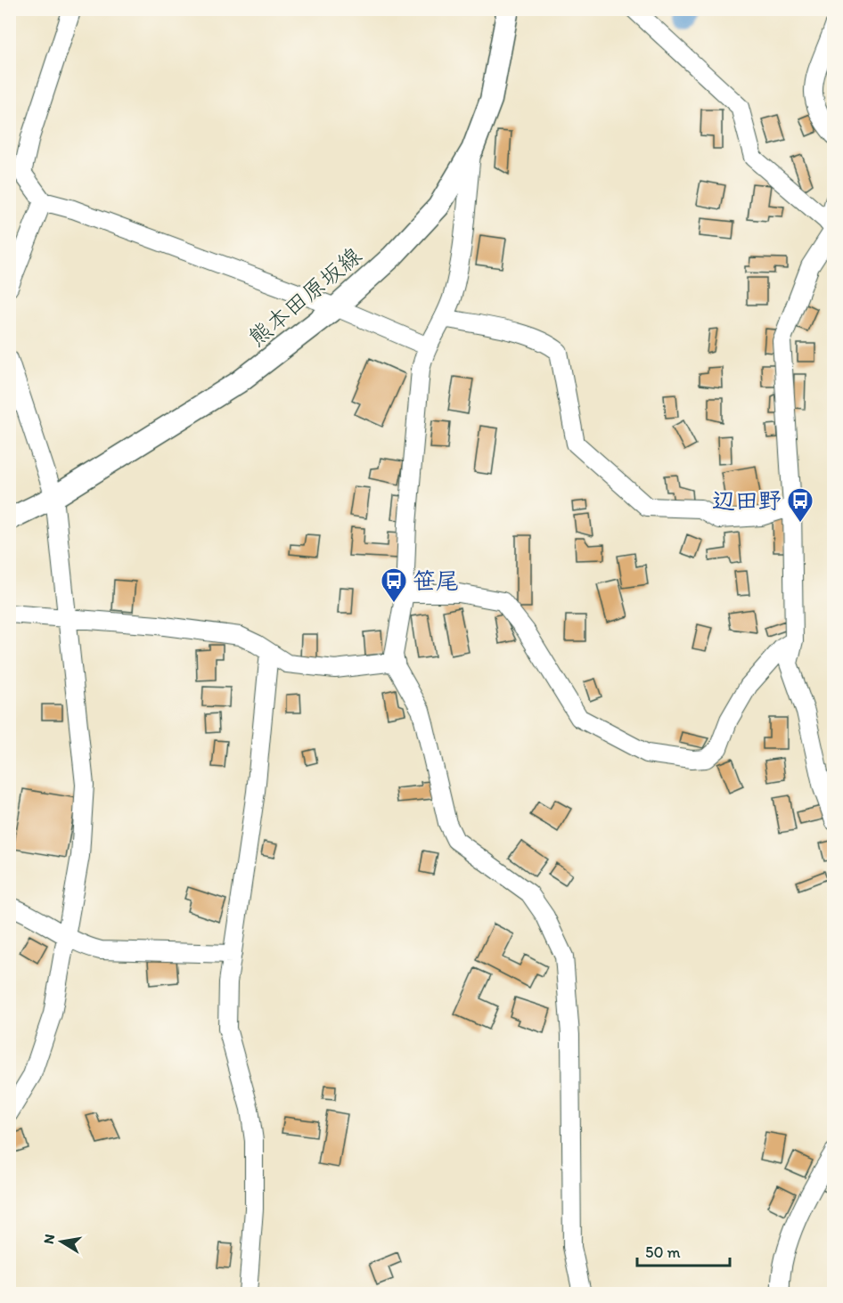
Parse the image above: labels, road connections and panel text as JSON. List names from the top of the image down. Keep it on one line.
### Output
{"streets":{"main road":["熊本田原坂線"]},"places":{"bus stop":["辺田野","笹尾"]},"scale_bar":"50 m","north":"left"}
